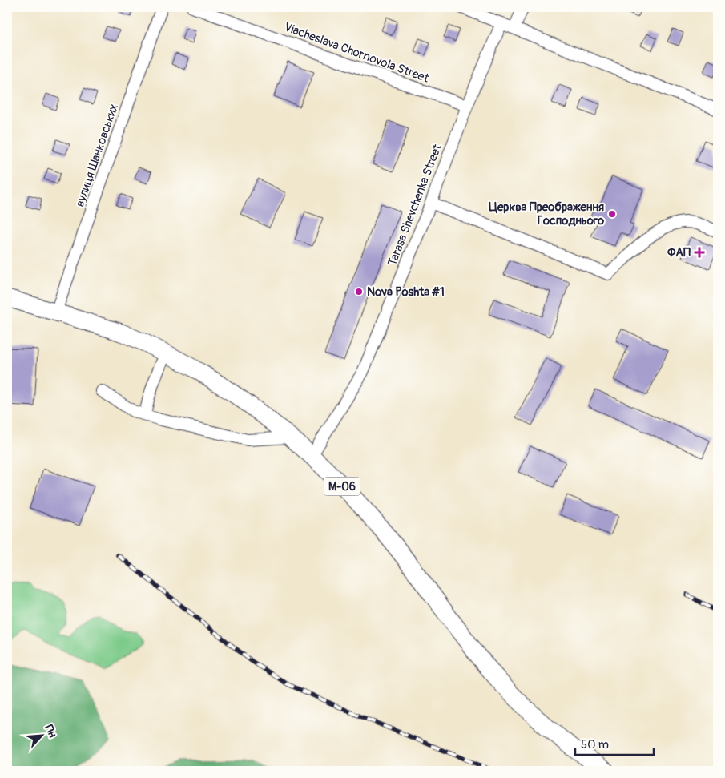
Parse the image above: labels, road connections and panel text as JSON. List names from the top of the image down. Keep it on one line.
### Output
{"streets":{"highway":["М-06"],"street":["Viacheslava Chornovola Street","вулиця Шанковських","Tarasa Shevchenka Street"]},"crossings":[["Viacheslava Chornovola Street","Tarasa Shevchenka Street"],["вулиця Шанковських","М-06"],["Tarasa Shevchenka Street","М-06"]],"places":{"other":["Церква Преображення Господнього","Nova Poshta #1"],"health":["ФАП"]},"scale_bar":"50 m","north":"top right"}
